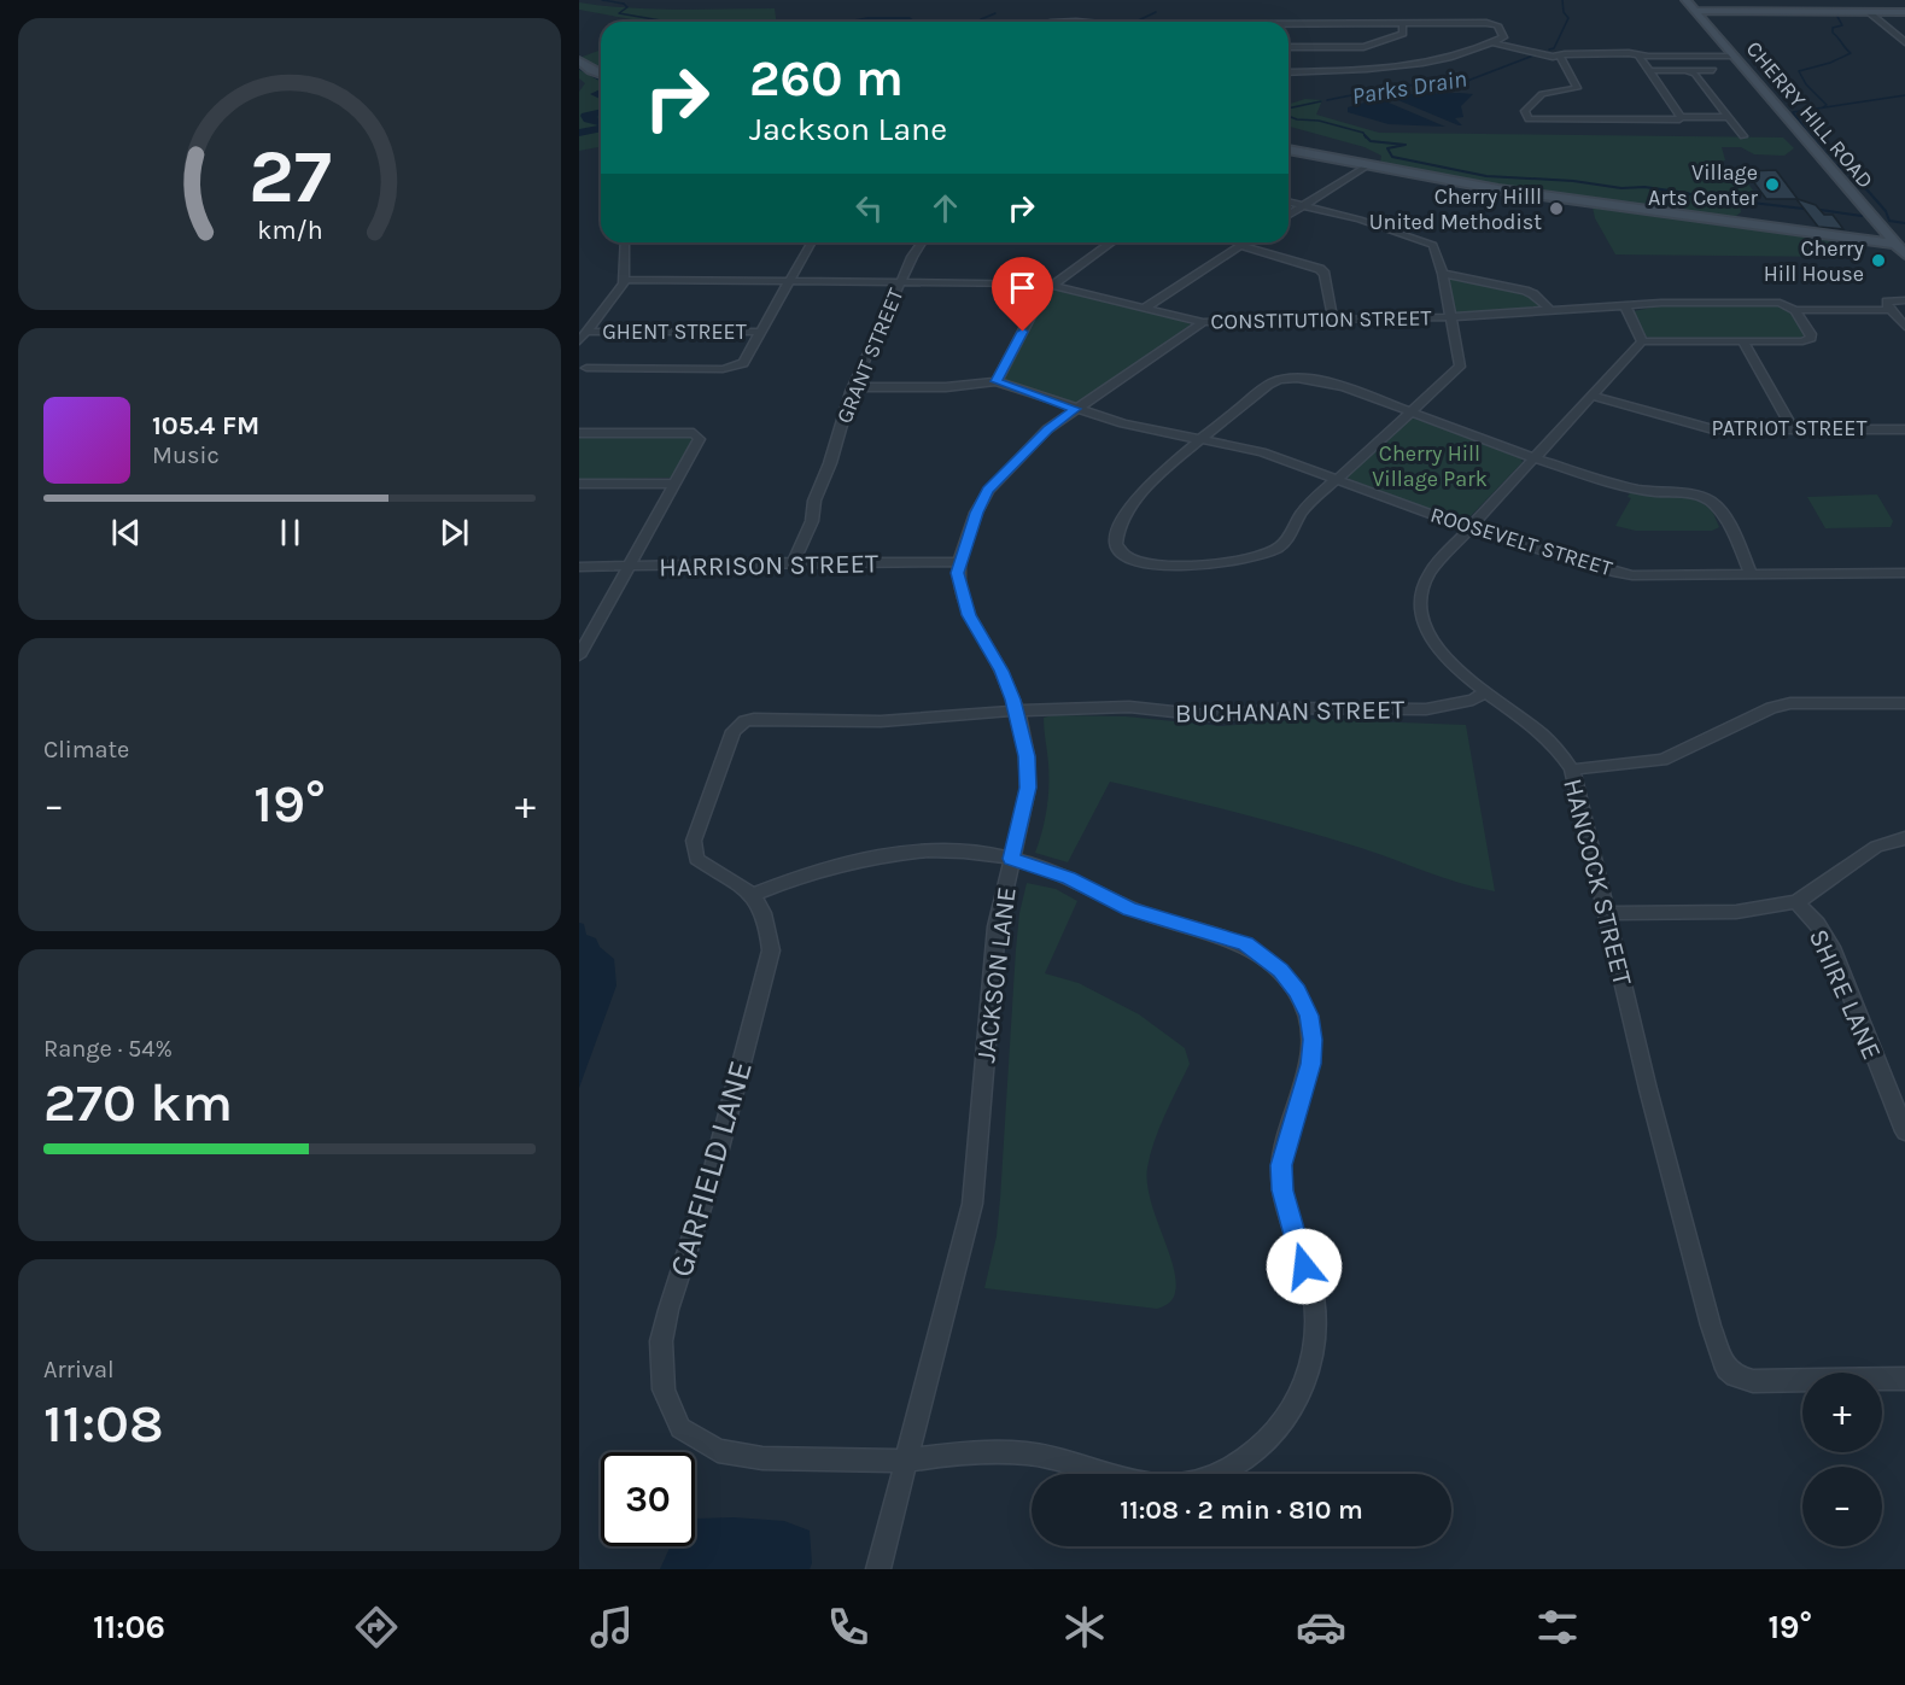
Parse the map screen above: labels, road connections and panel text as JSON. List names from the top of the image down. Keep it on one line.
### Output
{"streets":{"street":["CHERRY HILL ROAD","CONSTITUTION STREET","GHENT STREET","GRANT STREET","PATRIOT STREET","ROOSEVELT STREET","HARRISON STREET","BUCHANAN STREET","HANCOCK STREET","JACKSON LANE","SHIRE LANE","GARFIELD LANE"]},"crossings":[["CONSTITUTION STREET","GRANT STREET"],["CONSTITUTION STREET","JACKSON LANE"],["GRANT STREET","ROOSEVELT STREET"],["GRANT STREET","HARRISON STREET"],["PATRIOT STREET","HANCOCK STREET"],["ROOSEVELT STREET","HANCOCK STREET"],["ROOSEVELT STREET","JACKSON LANE"],["HARRISON STREET","JACKSON LANE"],["BUCHANAN STREET","HANCOCK STREET"],["BUCHANAN STREET","JACKSON LANE"],["BUCHANAN STREET","GARFIELD LANE"],["JACKSON LANE","GARFIELD LANE"]],"water":["Parks Drain"],"parks":["Cherry Hill Village Park"],"places":["Village Arts Center","Cherry Hilll United Methodist","Cherry Hill House"],"page":{"turn":["260 m","Jackson Lane"],"song":["105.4 FM","Music"],"tile":["Climate",["Range · 54%","270 km"],["Arrival","11:08"]],"heat":["−","19°","+"],"map_buttons":["+","−"],"limit":"30","trip":"11:08 · 2 min · 810 m","tabs":["11:06","19°"],"gauge":["27","km/h"]}}
